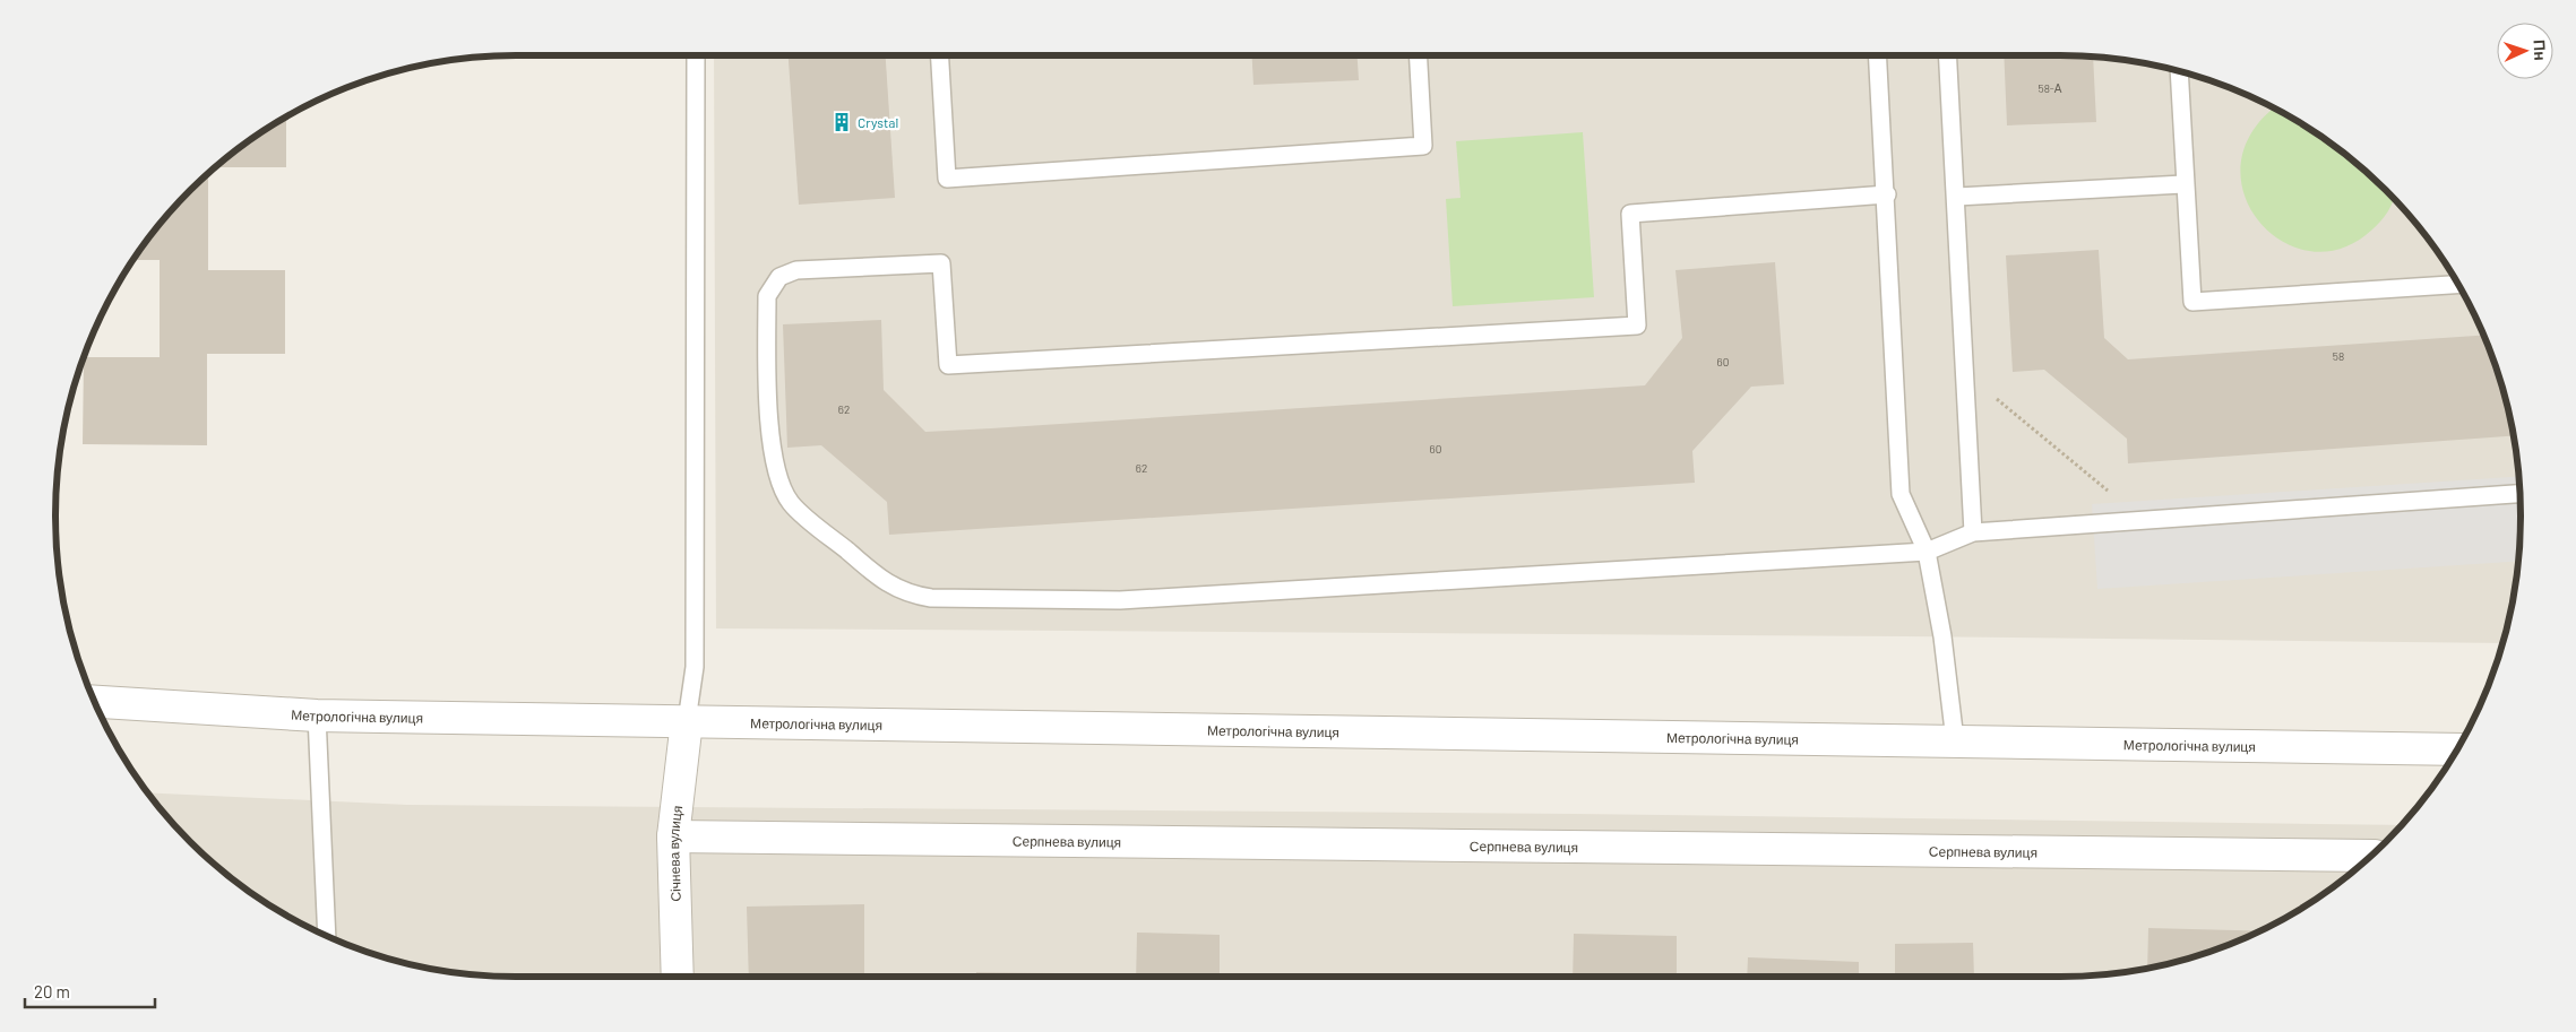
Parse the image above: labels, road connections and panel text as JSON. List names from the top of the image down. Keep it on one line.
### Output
{"streets":{"street":["Метрологічна вулиця","Серпнева вулиця","Січнева вулиця"]},"crossings":[["Метрологічна вулиця","Січнева вулиця"],["Серпнева вулиця","Січнева вулиця"]],"places":{"building":["Crystal"]},"house_numbers":["58-А","58","60","62","60","62"],"scale_bar":"20 m","north":"right"}
